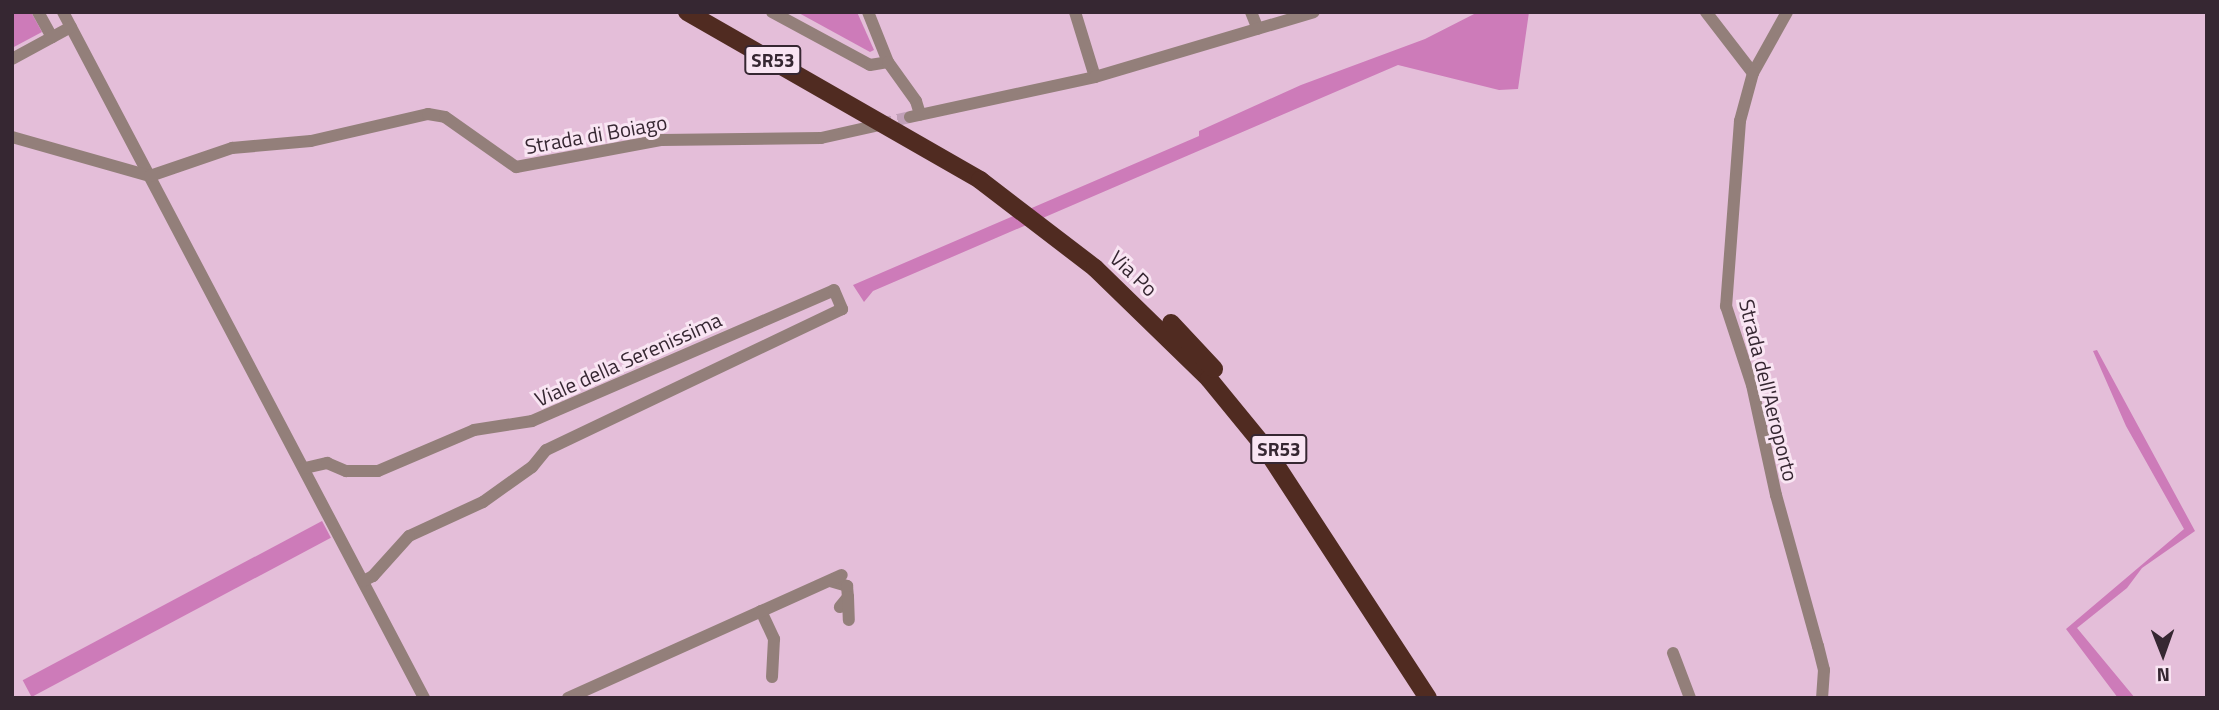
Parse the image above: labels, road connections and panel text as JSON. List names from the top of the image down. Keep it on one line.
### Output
{"streets":{"highway":["SR53","Via Po"],"street":["Strada di Boiago","Viale della Serenissima","Strada dell'Aeroporto"]},"north":"bottom"}
